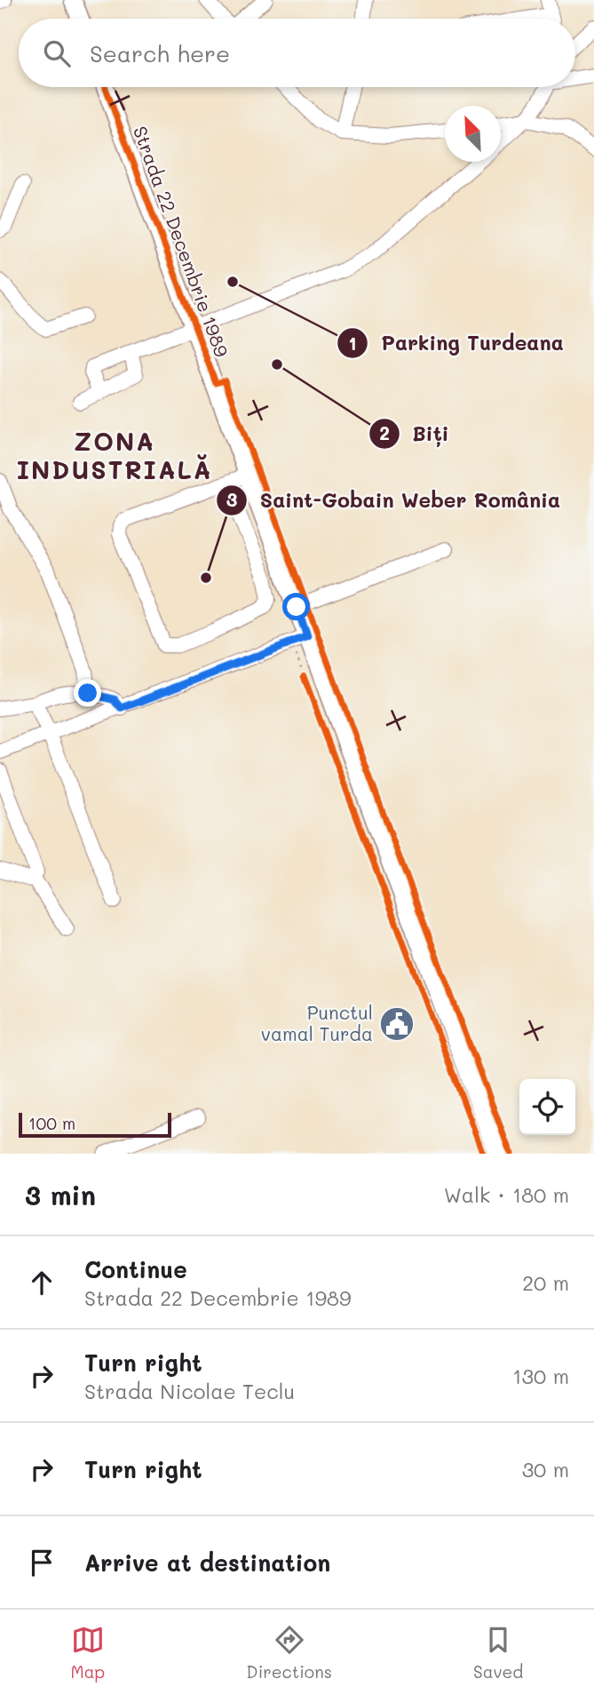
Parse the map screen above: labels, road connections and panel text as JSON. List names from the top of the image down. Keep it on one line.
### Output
{"streets":{"main road":["Strada 22 Decembrie 1989"]},"districts":["ZONA INDUSTRIALĂ"],"places":{"other":["Parking Turdeana","Biți","Saint-Gobain Weber România"],"public building":["Punctul vamal Turda"]},"scale_bar":"100 m","north":"top left","page":{"search":"Search here","scale":"100 m","heading":["3 min","Walk · 180 m"],"list":[["Continue","Strada 22 Decembrie 1989","20 m"],["Turn right","Strada Nicolae Teclu","130 m"],["Turn right","30 m"],"Arrive at destination"],"nav":["Map","Directions","Saved"]}}
